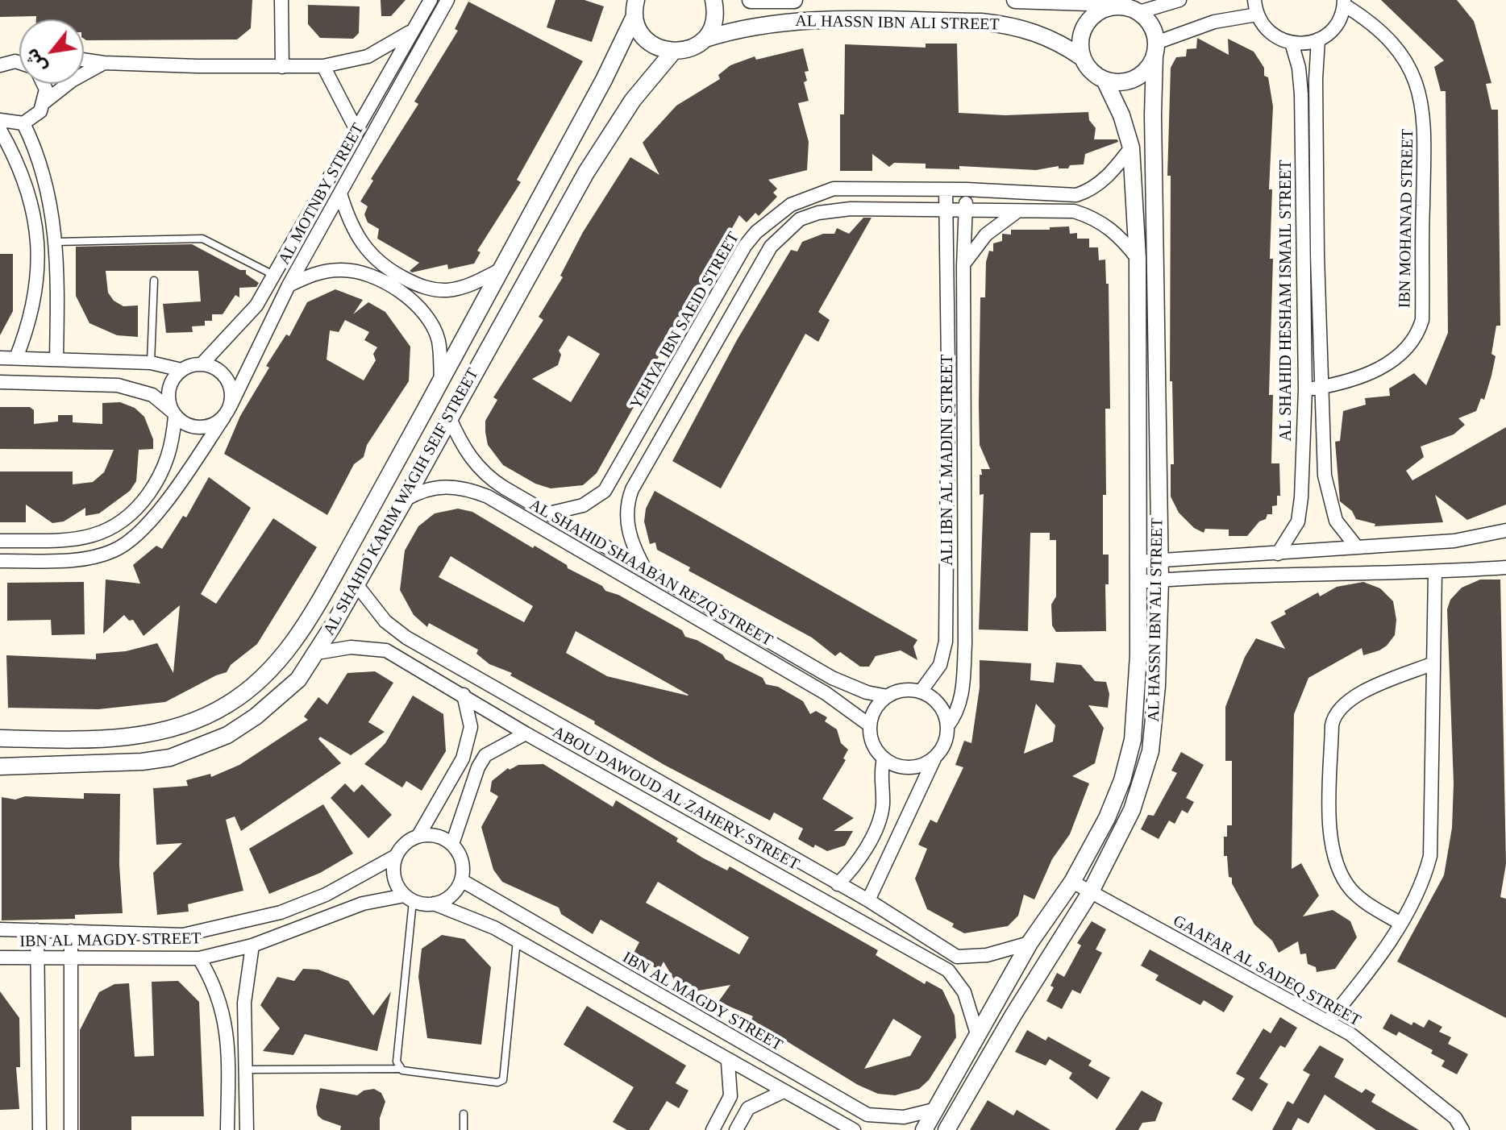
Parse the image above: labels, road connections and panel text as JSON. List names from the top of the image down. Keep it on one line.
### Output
{"streets":{"street":["AL HASSN IBN ALI STREET","AL MOTNBY STREET","IBN MOHANAD STREET","AL SHAHID HESHAM ISMAIL STREET","YEHYA IBN SAEID STREET","ALI IBN AL MADINI STREET","AL SHAHID KARIM WAGIH SEIF STREET","AL SHAHID SHAABAN REZQ STREET","ABOU DAWOUD AL ZAHERY STREET","IBN AL MAGDY STREET","GAAFAR AL SADEQ STREET"]},"crossings":[["AL HASSN IBN ALI STREET","YEHYA IBN SAEID STREET"],["AL HASSN IBN ALI STREET","AL SHAHID KARIM WAGIH SEIF STREET"],["AL HASSN IBN ALI STREET","ABOU DAWOUD AL ZAHERY STREET"],["AL HASSN IBN ALI STREET","IBN AL MAGDY STREET"],["AL HASSN IBN ALI STREET","GAAFAR AL SADEQ STREET"],["IBN MOHANAD STREET","AL SHAHID HESHAM ISMAIL STREET"],["YEHYA IBN SAEID STREET","ALI IBN AL MADINI STREET"],["YEHYA IBN SAEID STREET","AL SHAHID SHAABAN REZQ STREET"],["ALI IBN AL MADINI STREET","AL SHAHID SHAABAN REZQ STREET"],["AL SHAHID KARIM WAGIH SEIF STREET","AL SHAHID SHAABAN REZQ STREET"],["AL SHAHID KARIM WAGIH SEIF STREET","ABOU DAWOUD AL ZAHERY STREET"]],"north":"bottom left"}
